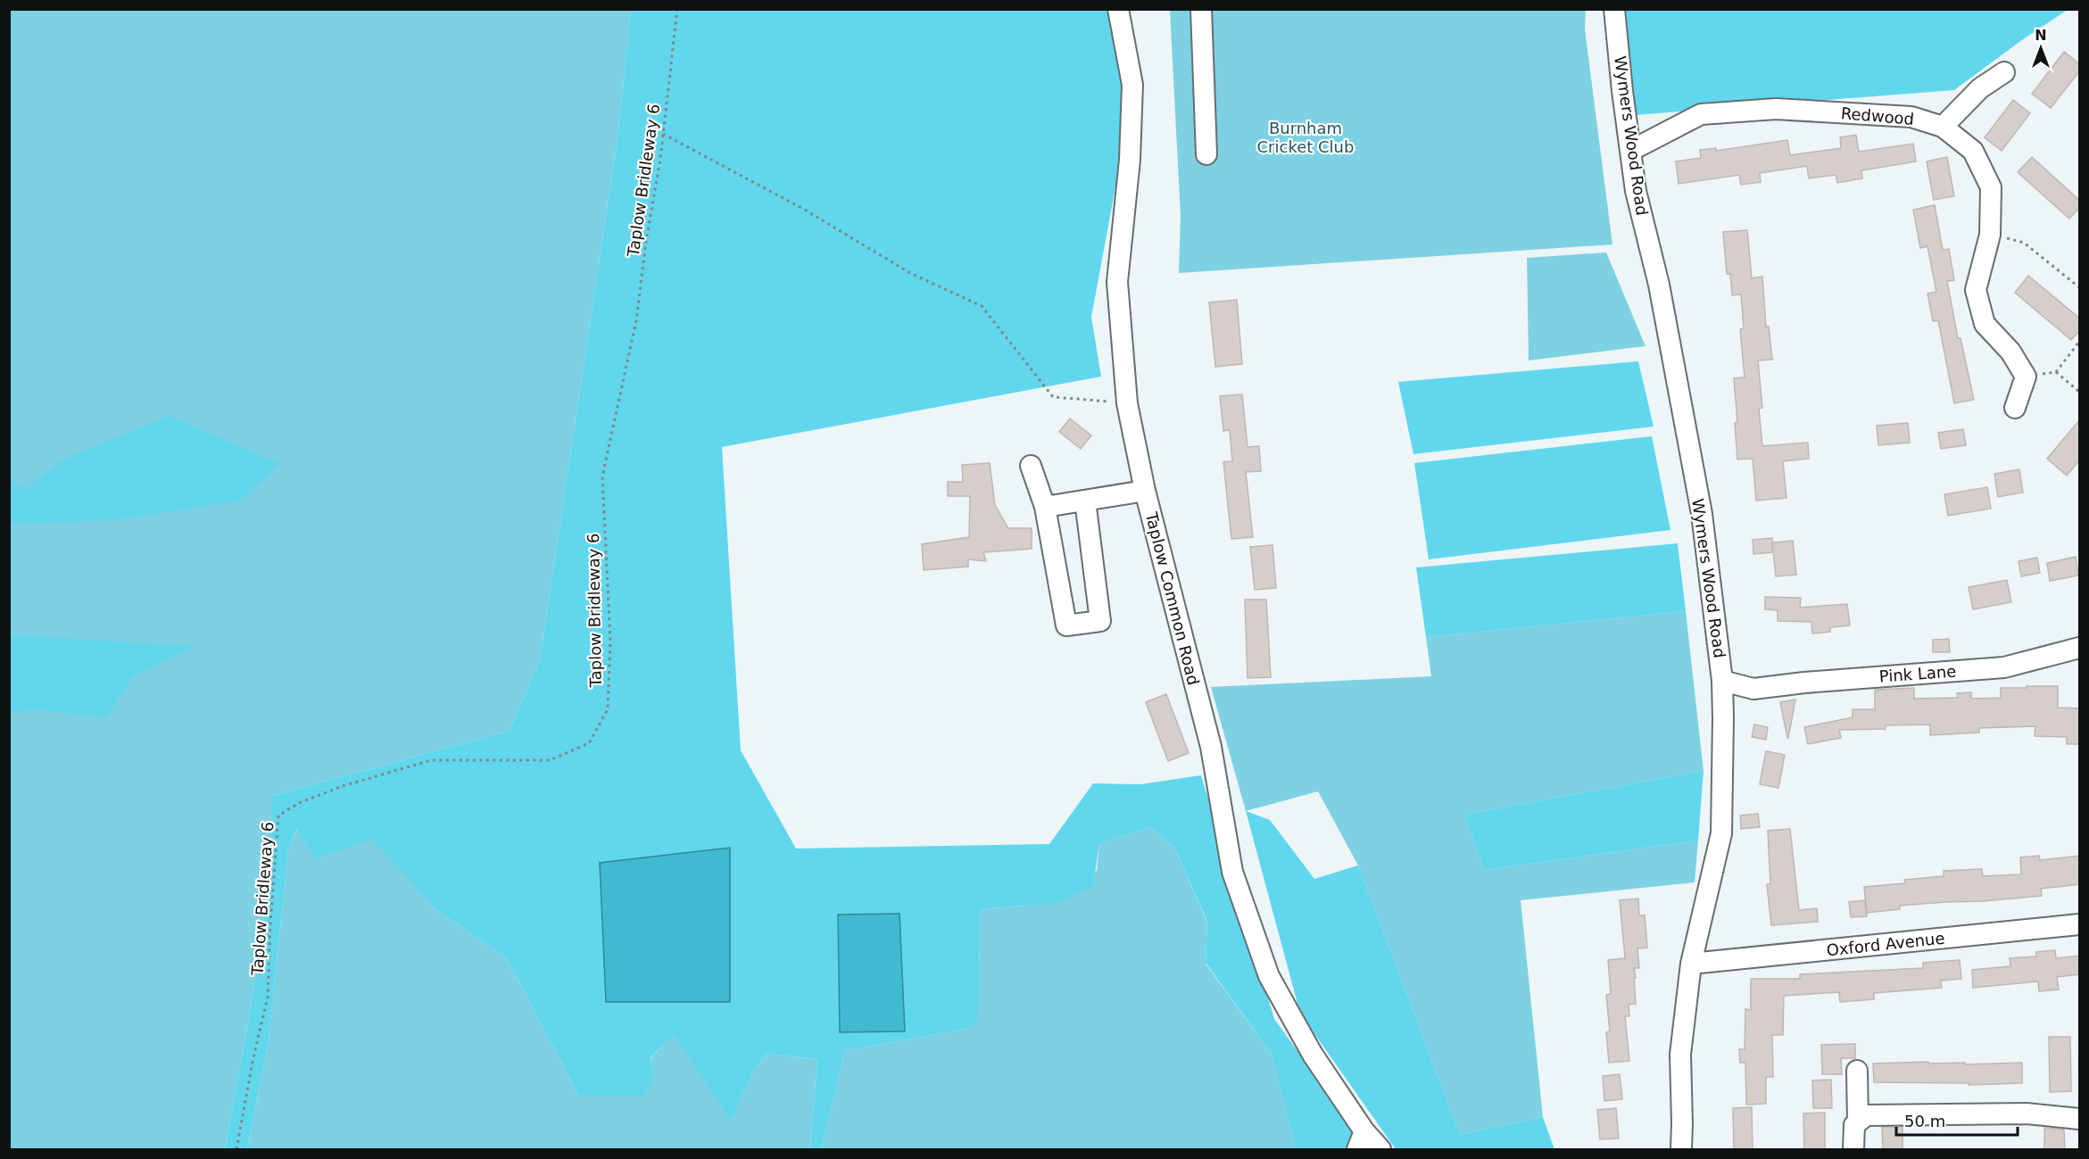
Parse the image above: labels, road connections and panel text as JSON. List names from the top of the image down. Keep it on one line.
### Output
{"streets":{"street":["Redwood","Wymers Wood Road","Taplow Common Road","Pink Lane","Oxford Avenue"],"path":["Taplow Bridleway 6"]},"crossings":[["Redwood","Wymers Wood Road"],["Wymers Wood Road","Pink Lane"],["Wymers Wood Road","Oxford Avenue"]],"parks":["Burnham Cricket Club"],"scale_bar":"50 m","north":"top"}
